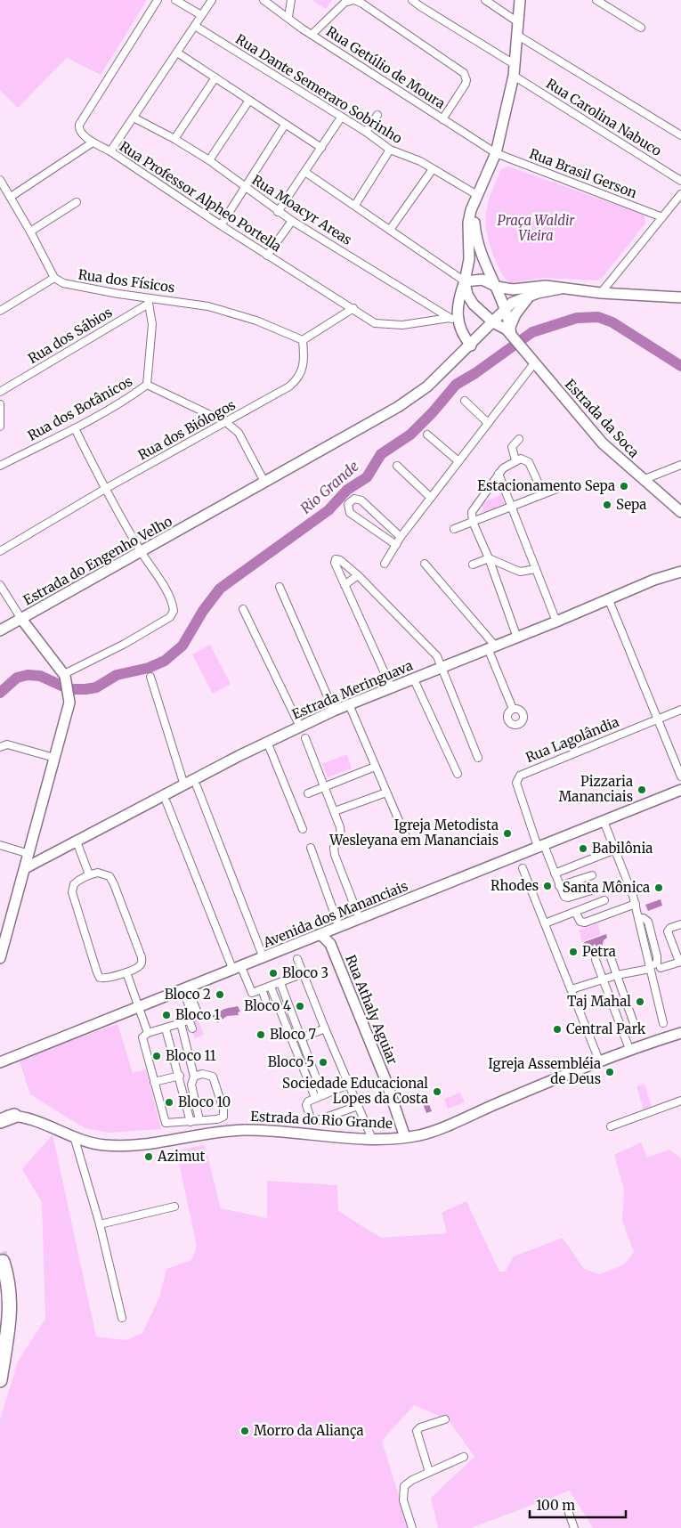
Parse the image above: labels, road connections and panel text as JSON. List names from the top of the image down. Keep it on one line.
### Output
{"streets":{"street":["Rua Getúlio de Moura","Rua Dante Semeraro Sobrinho","Rua Carolina Nabuco","Rua Brasil Gerson","Rua Professor Alpheo Portella","Rua Moacyr Areas","Rua dos Físicos","Rua dos Sábios","Rua dos Botânicos","Estrada da Soca","Rua dos Biólogos","Estrada do Engenho Velho","Estrada Meringuava","Rua Lagolândia","Avenida dos Mananciais","Rua Athaly Aguiar","Estrada do Rio Grande"]},"crossings":[["Rua Getúlio de Moura","Rua Brasil Gerson"],["Rua Dante Semeraro Sobrinho","Estrada da Soca"],["Rua Professor Alpheo Portella","Rua Moacyr Areas"],["Rua dos Físicos","Rua dos Sábios"],["Rua dos Físicos","Rua dos Botânicos"],["Rua dos Físicos","Rua dos Biólogos"],["Rua dos Sábios","Rua dos Botânicos"],["Estrada da Soca","Estrada do Engenho Velho"],["Estrada do Engenho Velho","Estrada Meringuava"],["Rua Lagolândia","Avenida dos Mananciais"],["Avenida dos Mananciais","Rua Athaly Aguiar"],["Rua Athaly Aguiar","Estrada do Rio Grande"]],"water":["Rio Grande"],"parks":["Praça Waldir Vieira"],"places":["Estacionamento Sepa","Sepa","Pizzaria Mananciais","Igreja Metodista Wesleyana em Mananciais","Babilônia","Rhodes","Santa Mônica","Petra","Bloco 3","Bloco 2","Taj Mahal","Bloco 4","Bloco 1","Central Park","Bloco 7","Bloco 11","Bloco 5","Igreja Assembléia de Deus","Sociedade Educacional Lopes da Costa","Bloco 10","Azimut","Morro da Aliança"],"scale_bar":"100 m"}
